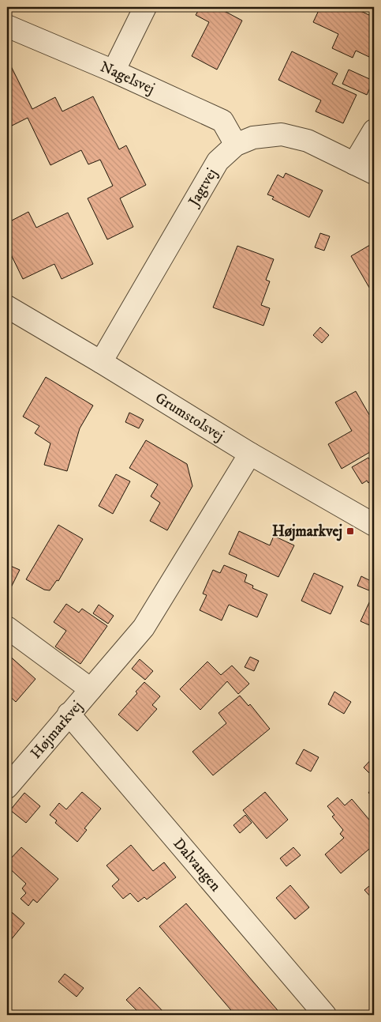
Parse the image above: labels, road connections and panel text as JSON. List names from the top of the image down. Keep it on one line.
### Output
{"streets":{"street":["Nagelsvej","Jagtvej","Grumstolsvej","Højmarkvej","Dalvangen"]},"crossings":[["Nagelsvej","Jagtvej"],["Jagtvej","Grumstolsvej"],["Grumstolsvej","Højmarkvej"],["Højmarkvej","Dalvangen"]],"places":{"transit":["Højmarkvej"]}}
